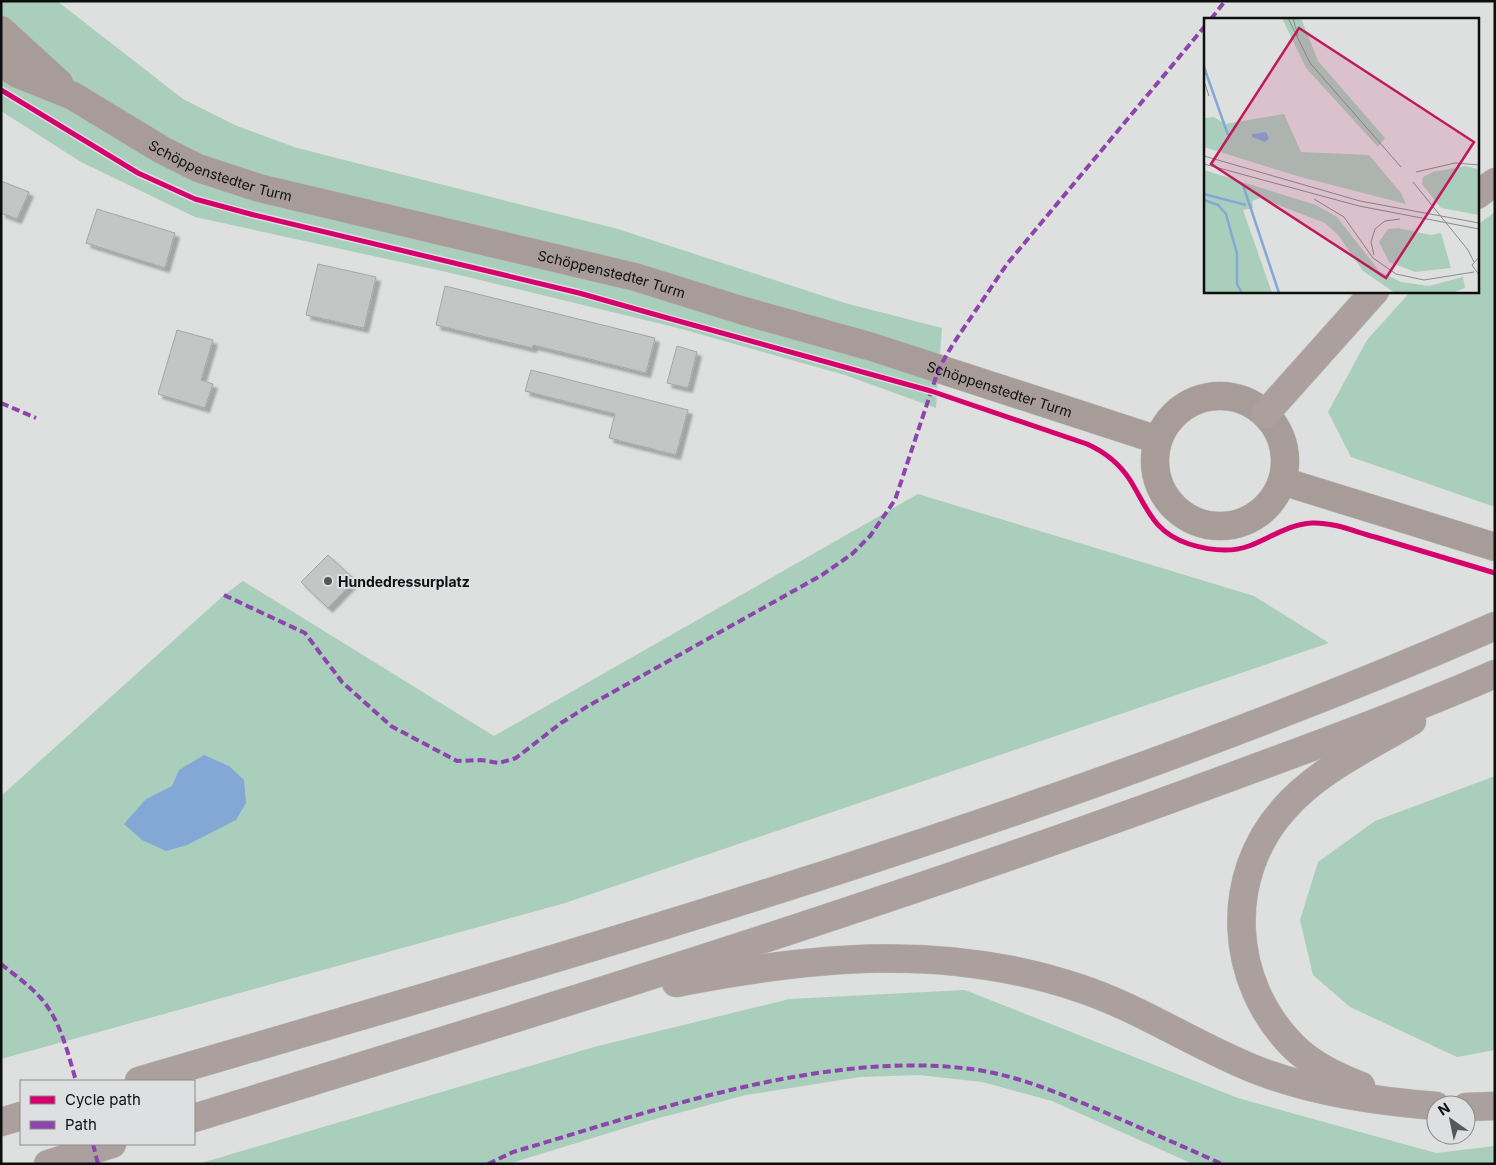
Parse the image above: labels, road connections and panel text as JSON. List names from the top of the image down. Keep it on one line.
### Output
{"streets":{"main road":["Schöppenstedter Turm"]},"places":["Hundedressurplatz"],"legend":["Cycle path","Path"],"north":"top left"}
